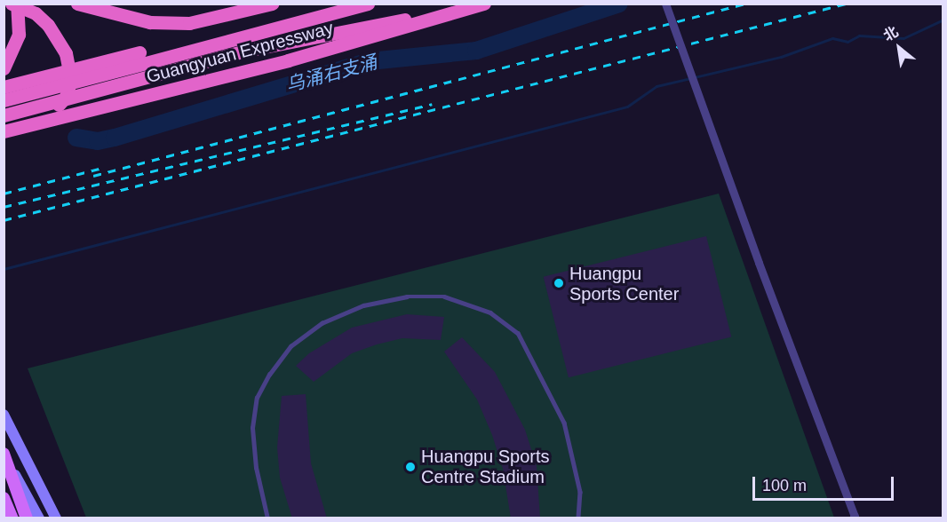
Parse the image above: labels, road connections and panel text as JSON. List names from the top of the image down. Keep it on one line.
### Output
{"streets":{"highway":["Guangyuan Expressway"]},"water":["乌涌右支涌"],"places":["Huangpu Sports Center","Huangpu Sports Centre Stadium"],"scale_bar":"100 m","north":"top left"}
